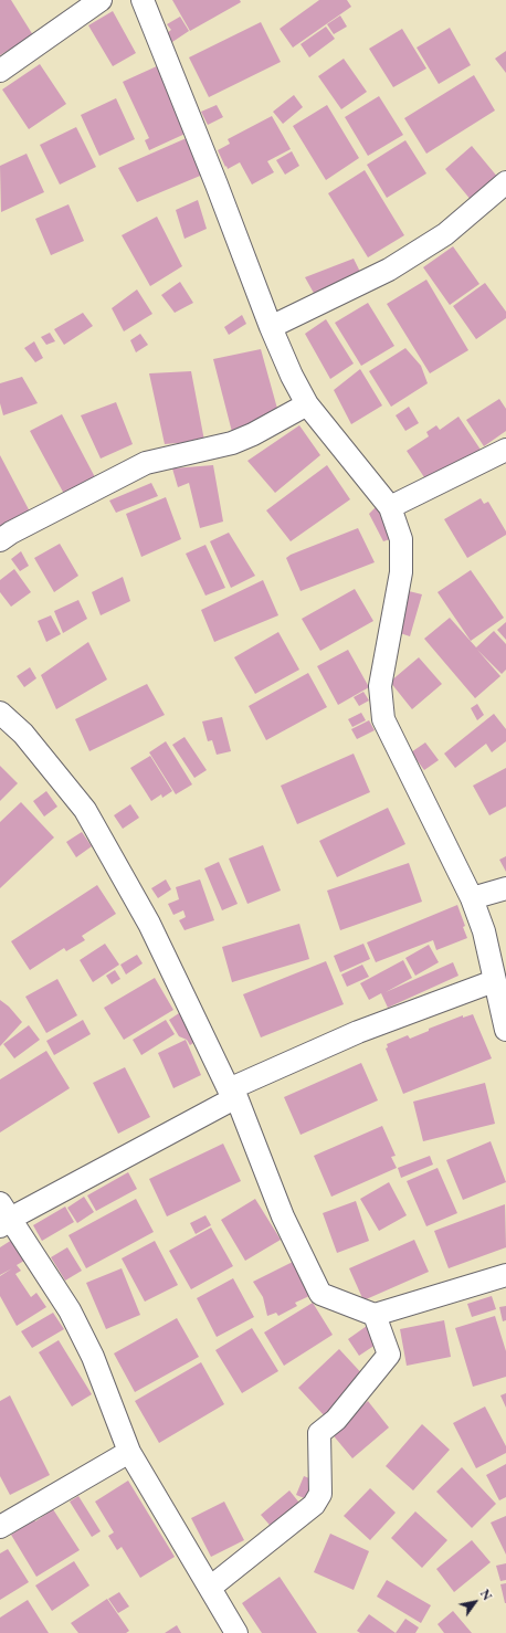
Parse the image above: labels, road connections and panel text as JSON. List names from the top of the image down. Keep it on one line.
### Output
{"north":"top right"}
